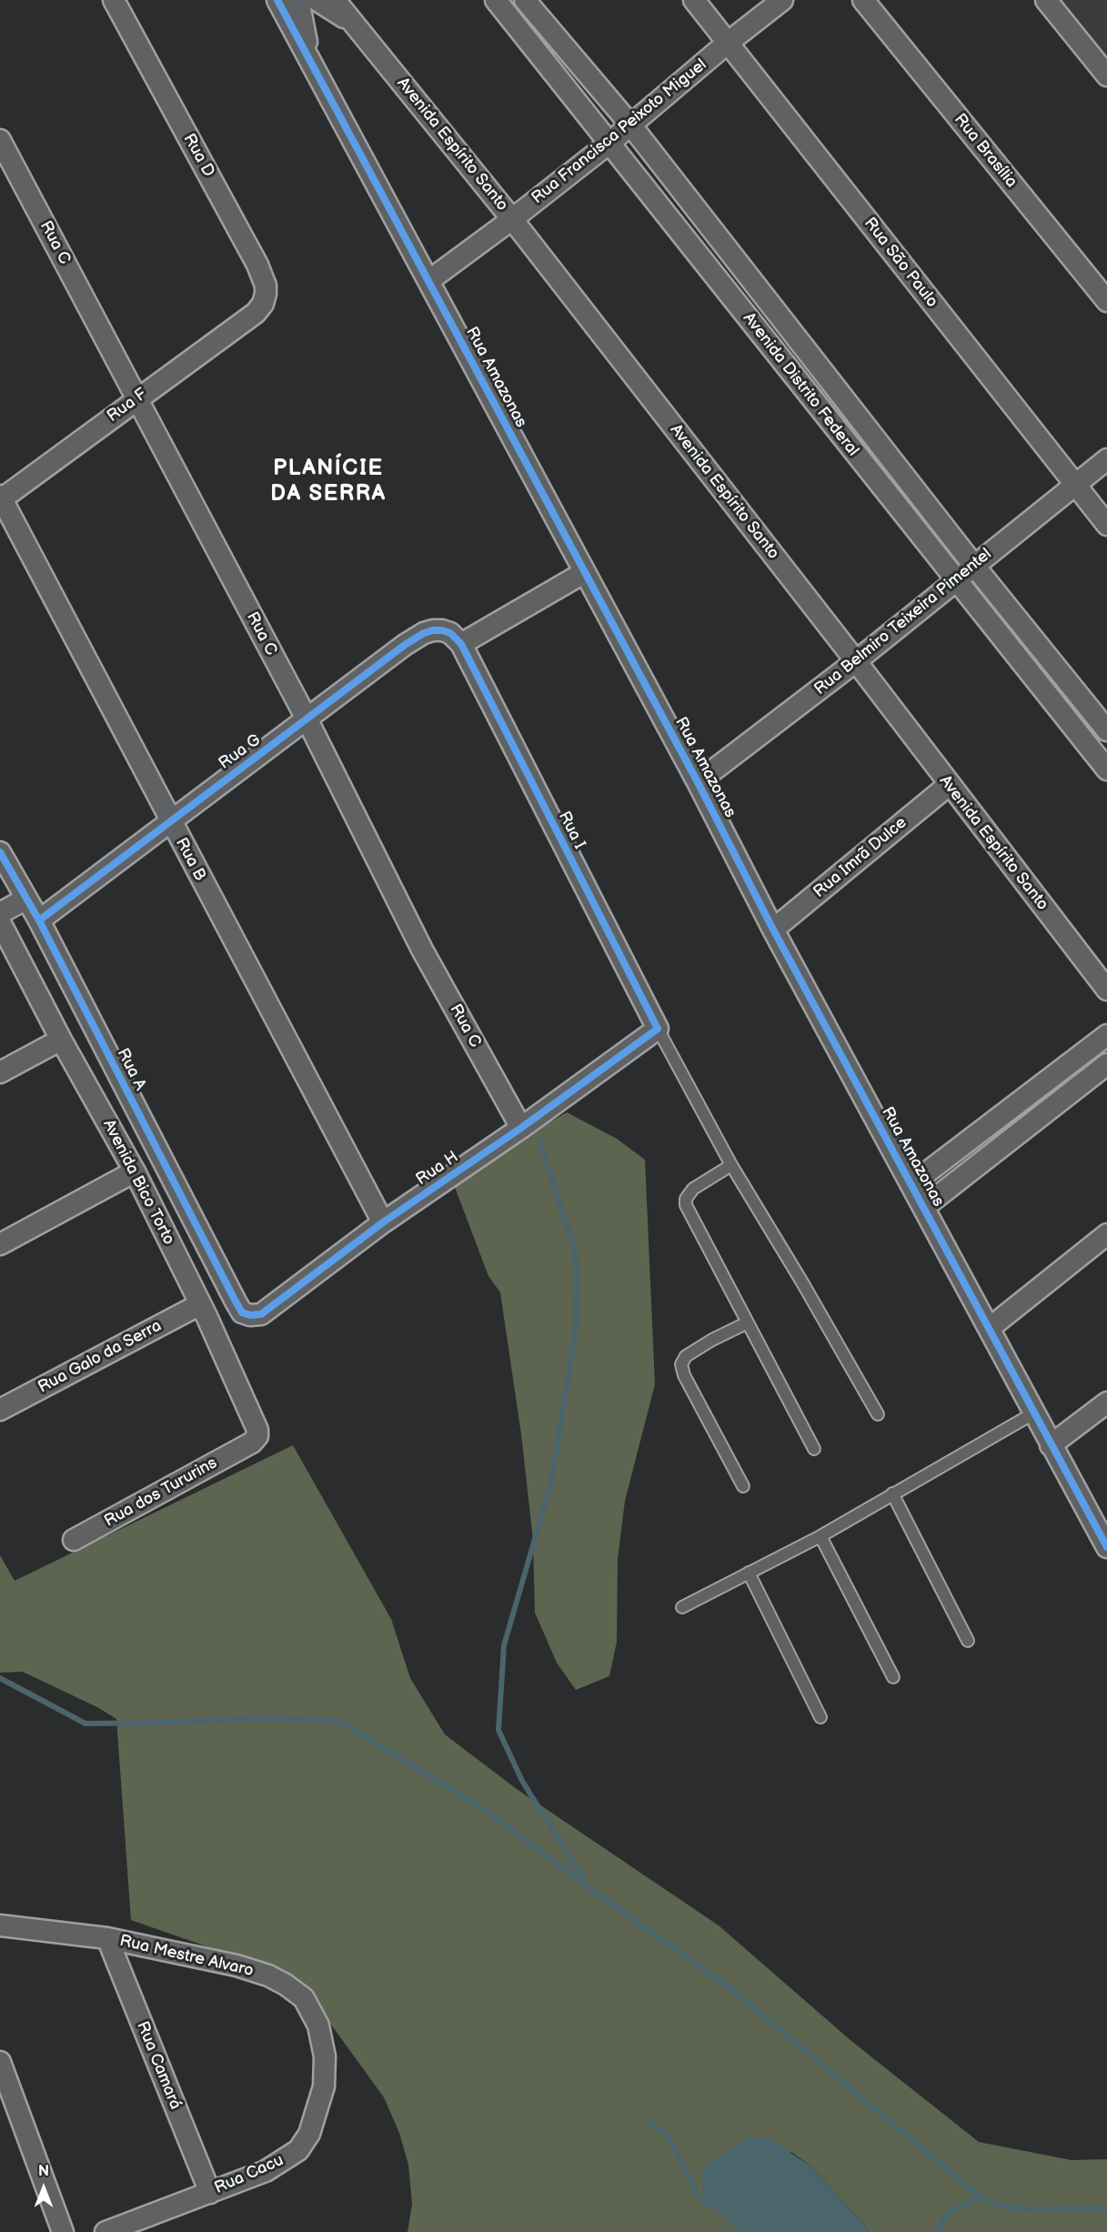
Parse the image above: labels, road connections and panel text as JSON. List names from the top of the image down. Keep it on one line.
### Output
{"streets":{"street":["Rua Francisca Peixoto Miguel","Avenida Espírito Santo","Rua Brasília","Rua D","Rua C","Rua São Paulo","Rua Amazonas","Avenida Distrito Federal","Rua F","Rua Belmiro Teixeira Pimentel","Rua G","Rua I","Rua Imrã Dulce","Rua B","Rua A","Rua H","Avenida Bico Torto","Rua Galo da Serra","Rua dos Tururins","Rua Mestre Alvaro","Rua Camará","Rua Cacu"]},"crossings":[["Rua Francisca Peixoto Miguel","Avenida Espírito Santo"],["Rua Francisca Peixoto Miguel","Rua São Paulo"],["Rua Francisca Peixoto Miguel","Rua Amazonas"],["Rua Francisca Peixoto Miguel","Avenida Distrito Federal"],["Avenida Espírito Santo","Rua Belmiro Teixeira Pimentel"],["Avenida Espírito Santo","Rua Imrã Dulce"],["Rua D","Rua F"],["Rua C","Rua F"],["Rua C","Rua G"],["Rua C","Rua H"],["Rua São Paulo","Rua Belmiro Teixeira Pimentel"],["Rua Amazonas","Rua Belmiro Teixeira Pimentel"],["Rua Amazonas","Rua Imrã Dulce"],["Avenida Distrito Federal","Rua Belmiro Teixeira Pimentel"],["Rua F","Rua B"],["Rua G","Rua I"],["Rua G","Rua B"],["Rua G","Rua A"],["Rua I","Rua H"],["Rua B","Rua H"],["Rua A","Rua H"],["Avenida Bico Torto","Rua Galo da Serra"],["Avenida Bico Torto","Rua dos Tururins"],["Rua Mestre Alvaro","Rua Camará"],["Rua Mestre Alvaro","Rua Cacu"],["Rua Camará","Rua Cacu"]],"districts":["PLANÍCIE DA SERRA"],"north":"top"}
